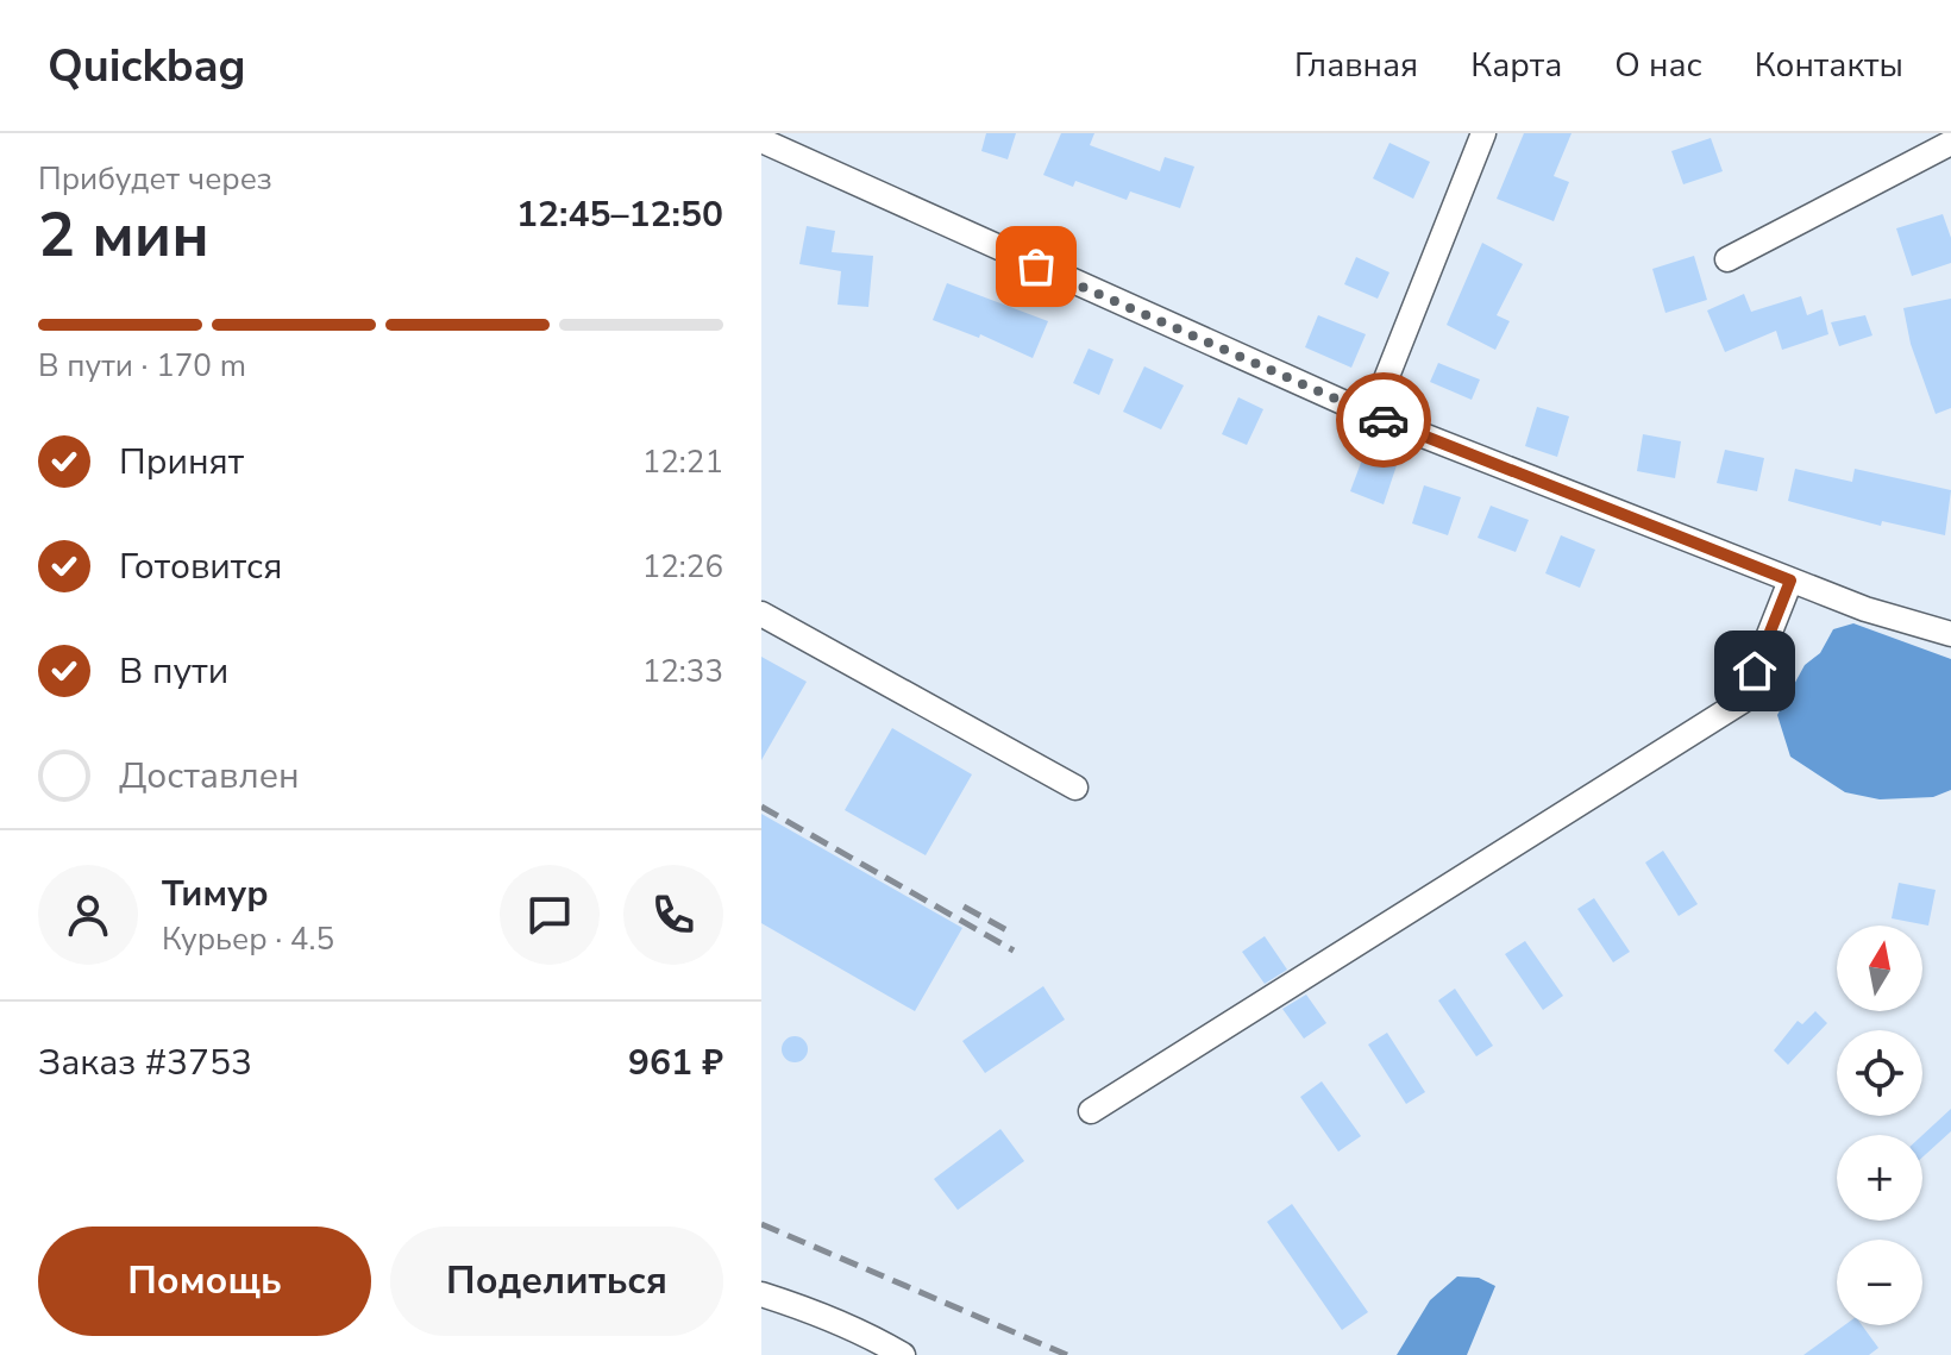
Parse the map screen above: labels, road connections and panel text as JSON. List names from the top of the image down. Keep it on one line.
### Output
{"north":"top","page":{"header":"Quickbag","nav":["Главная","Карта","О нас","Контакты"],"heading":["2 мин","Прибудет через","12:45–12:50"],"panel":["Тимур","Курьер · 4.5","Заказ #3753","961 ₽"],"bar":"В пути · 170 m","list":[["Принят","12:21"],["Готовится","12:26"],["В пути","12:33"],"Доставлен"],"map_buttons":["+","−"],"buttons":["Помощь","Поделиться"]}}
